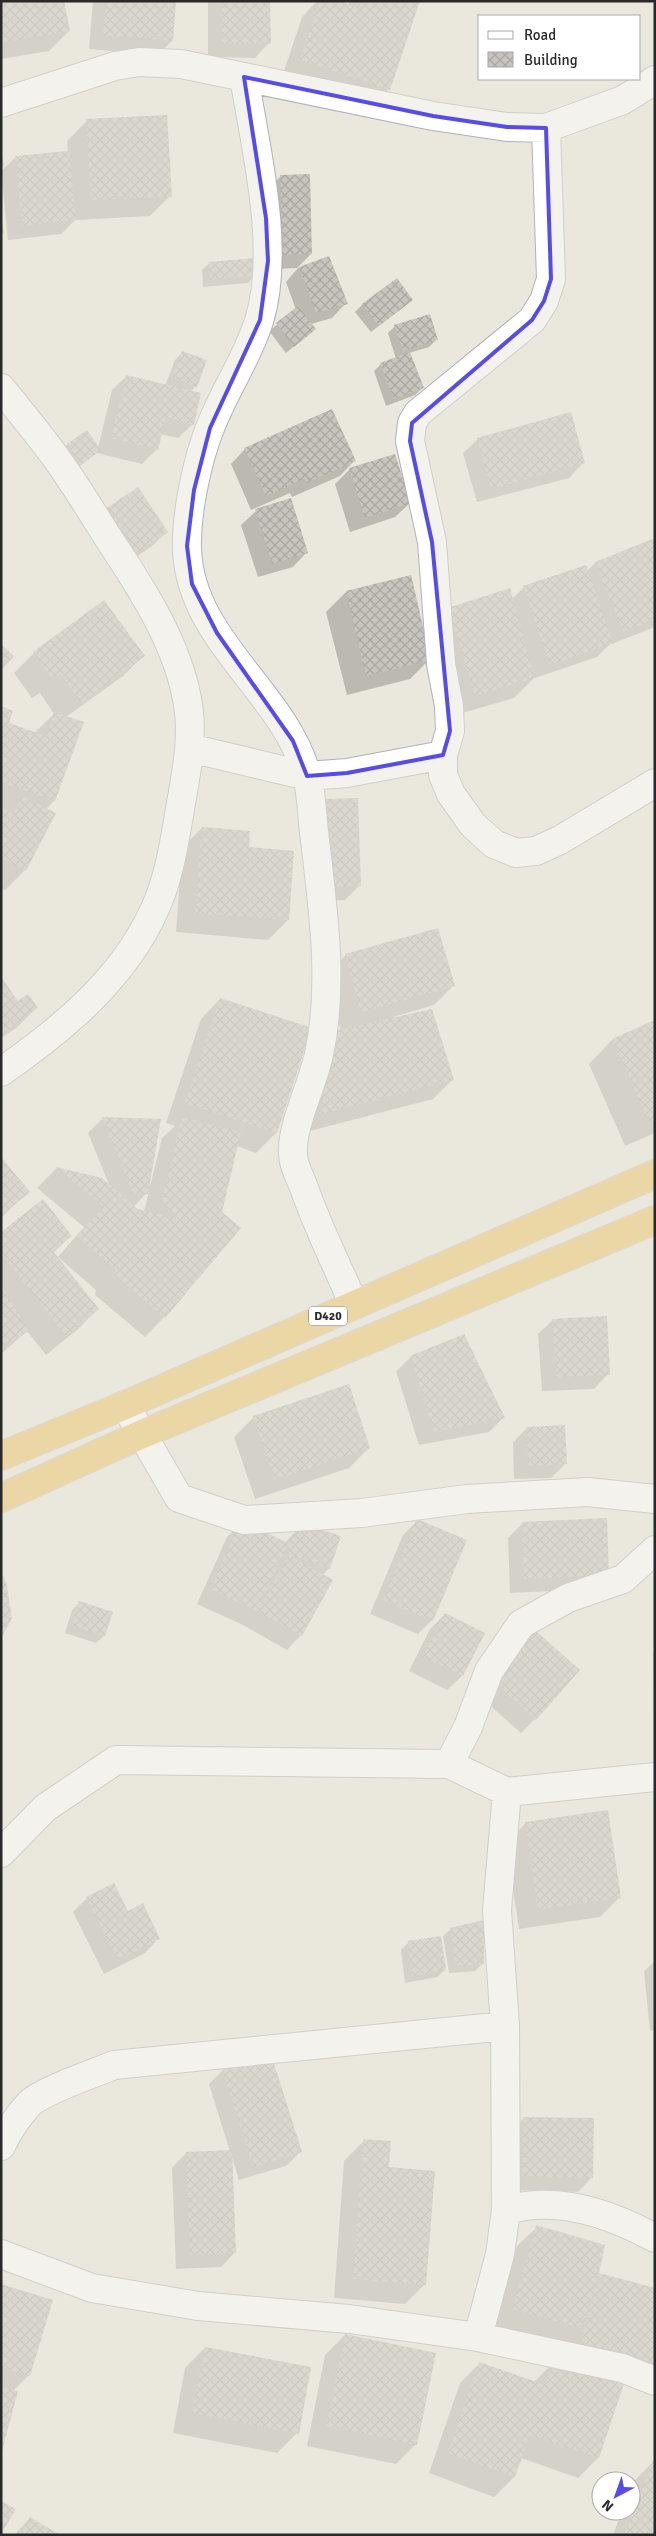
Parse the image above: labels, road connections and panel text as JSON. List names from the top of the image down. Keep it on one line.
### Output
{"streets":{"highway":["D420"]},"legend":["Road","Building"],"north":"bottom left"}
